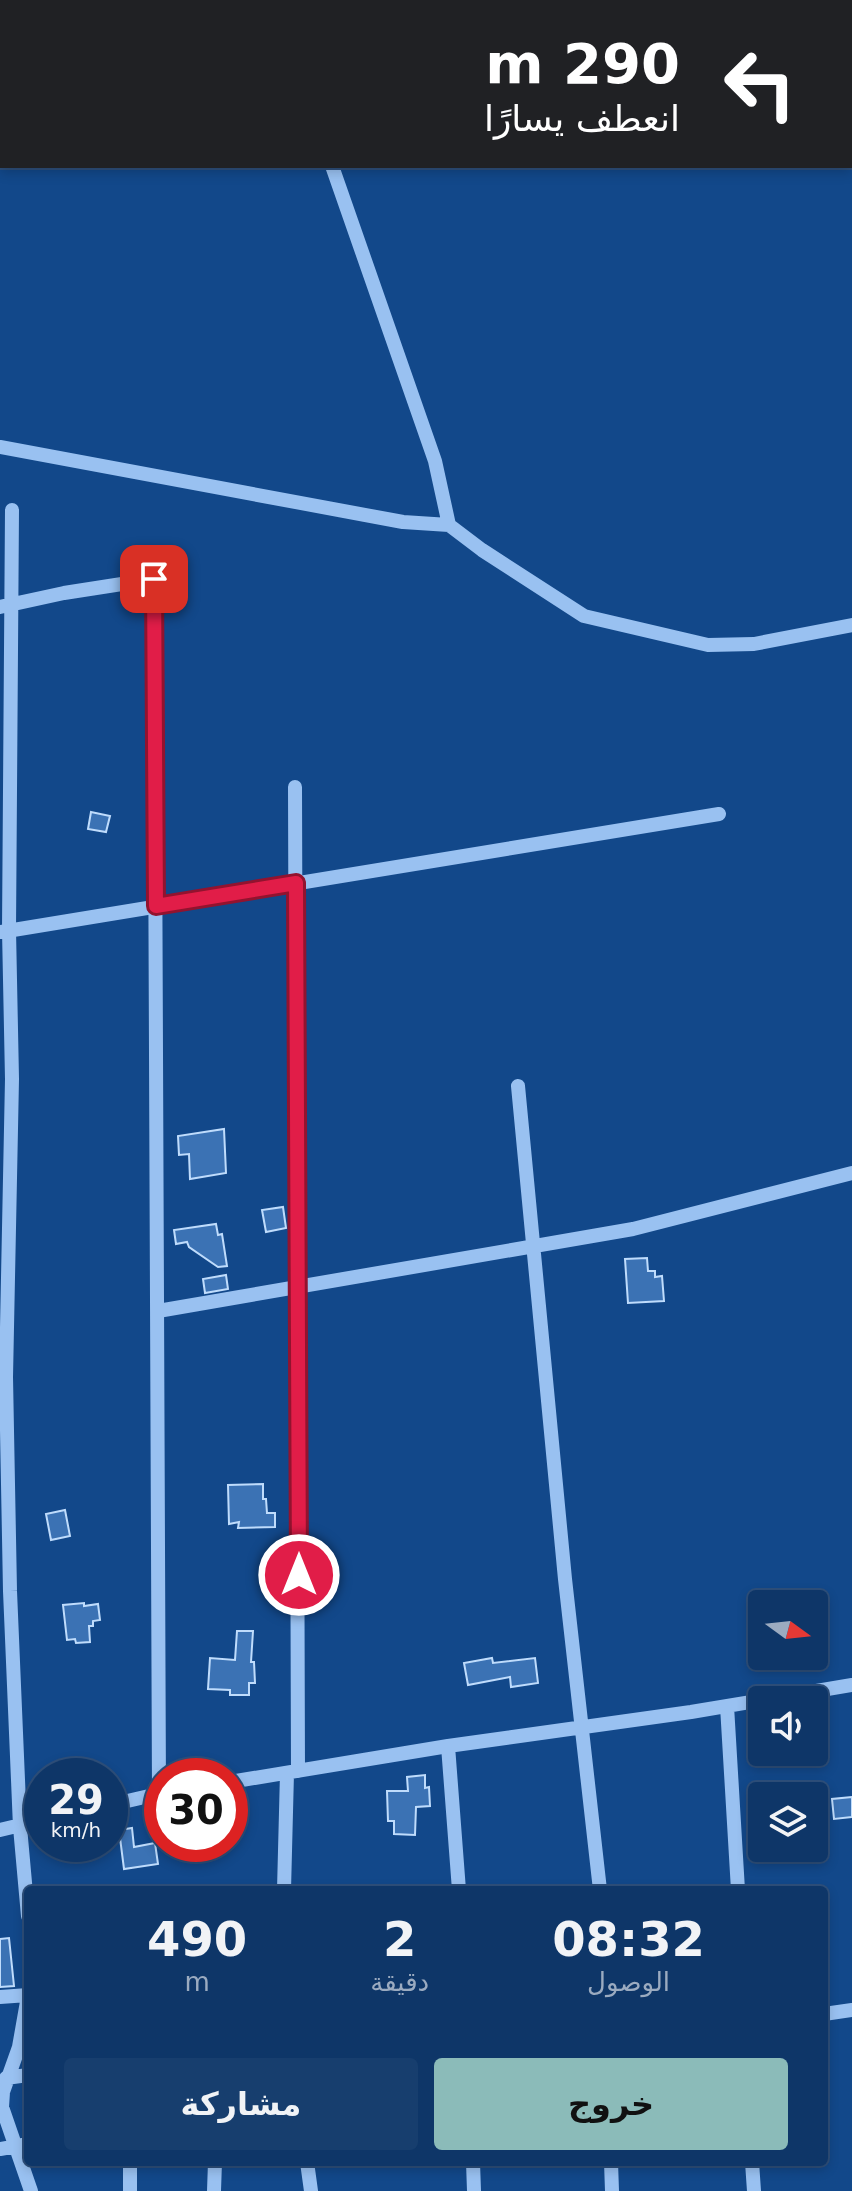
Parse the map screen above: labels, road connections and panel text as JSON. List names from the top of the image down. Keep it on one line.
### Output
{"north":"right","page":{"turn":["290 m","انعطف يسارًا"],"speed":"29 km/h","limit":"30","eta":["08:32","الوصول","2","دقيقة","490","m"],"buttons":["خروج","مشاركة"]}}
